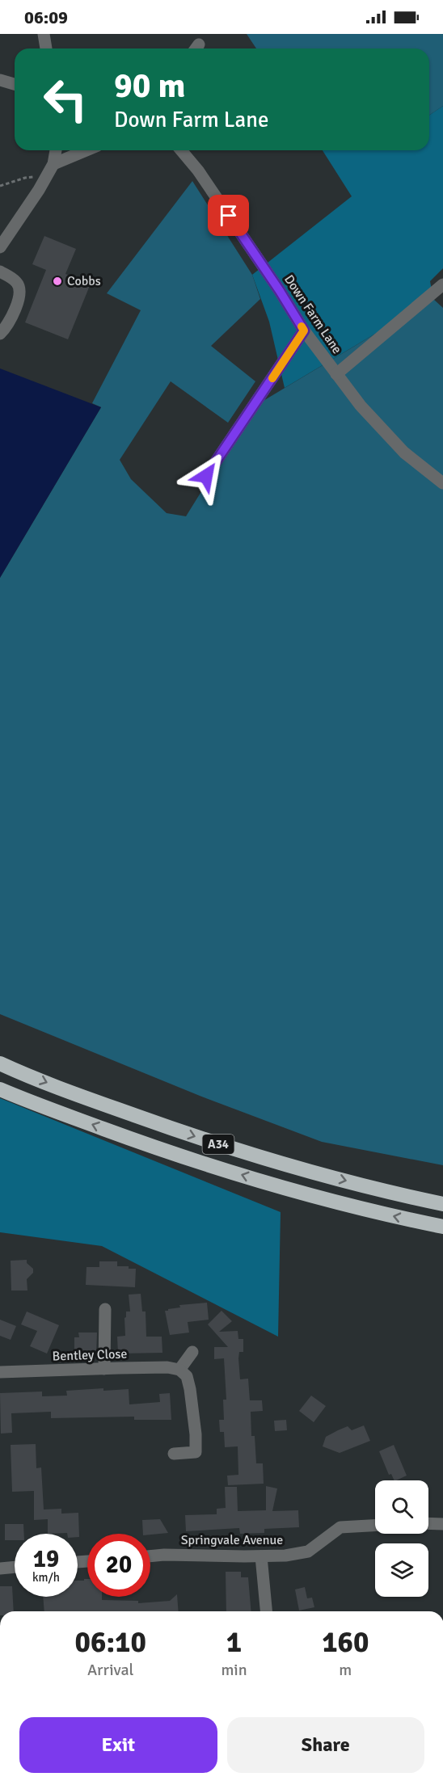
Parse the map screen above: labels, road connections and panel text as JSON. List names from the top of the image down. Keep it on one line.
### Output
{"streets":{"highway":["A34"],"street":["Down Farm Lane","Bentley Close","Springvale Avenue"]},"places":["Cobbs"],"page":{"status":"06:09","turn":["90 m","Down Farm Lane"],"speed":"19 km/h","limit":"20","eta":["06:10","Arrival","1","min","160","m"],"buttons":["Exit","Share"]}}
